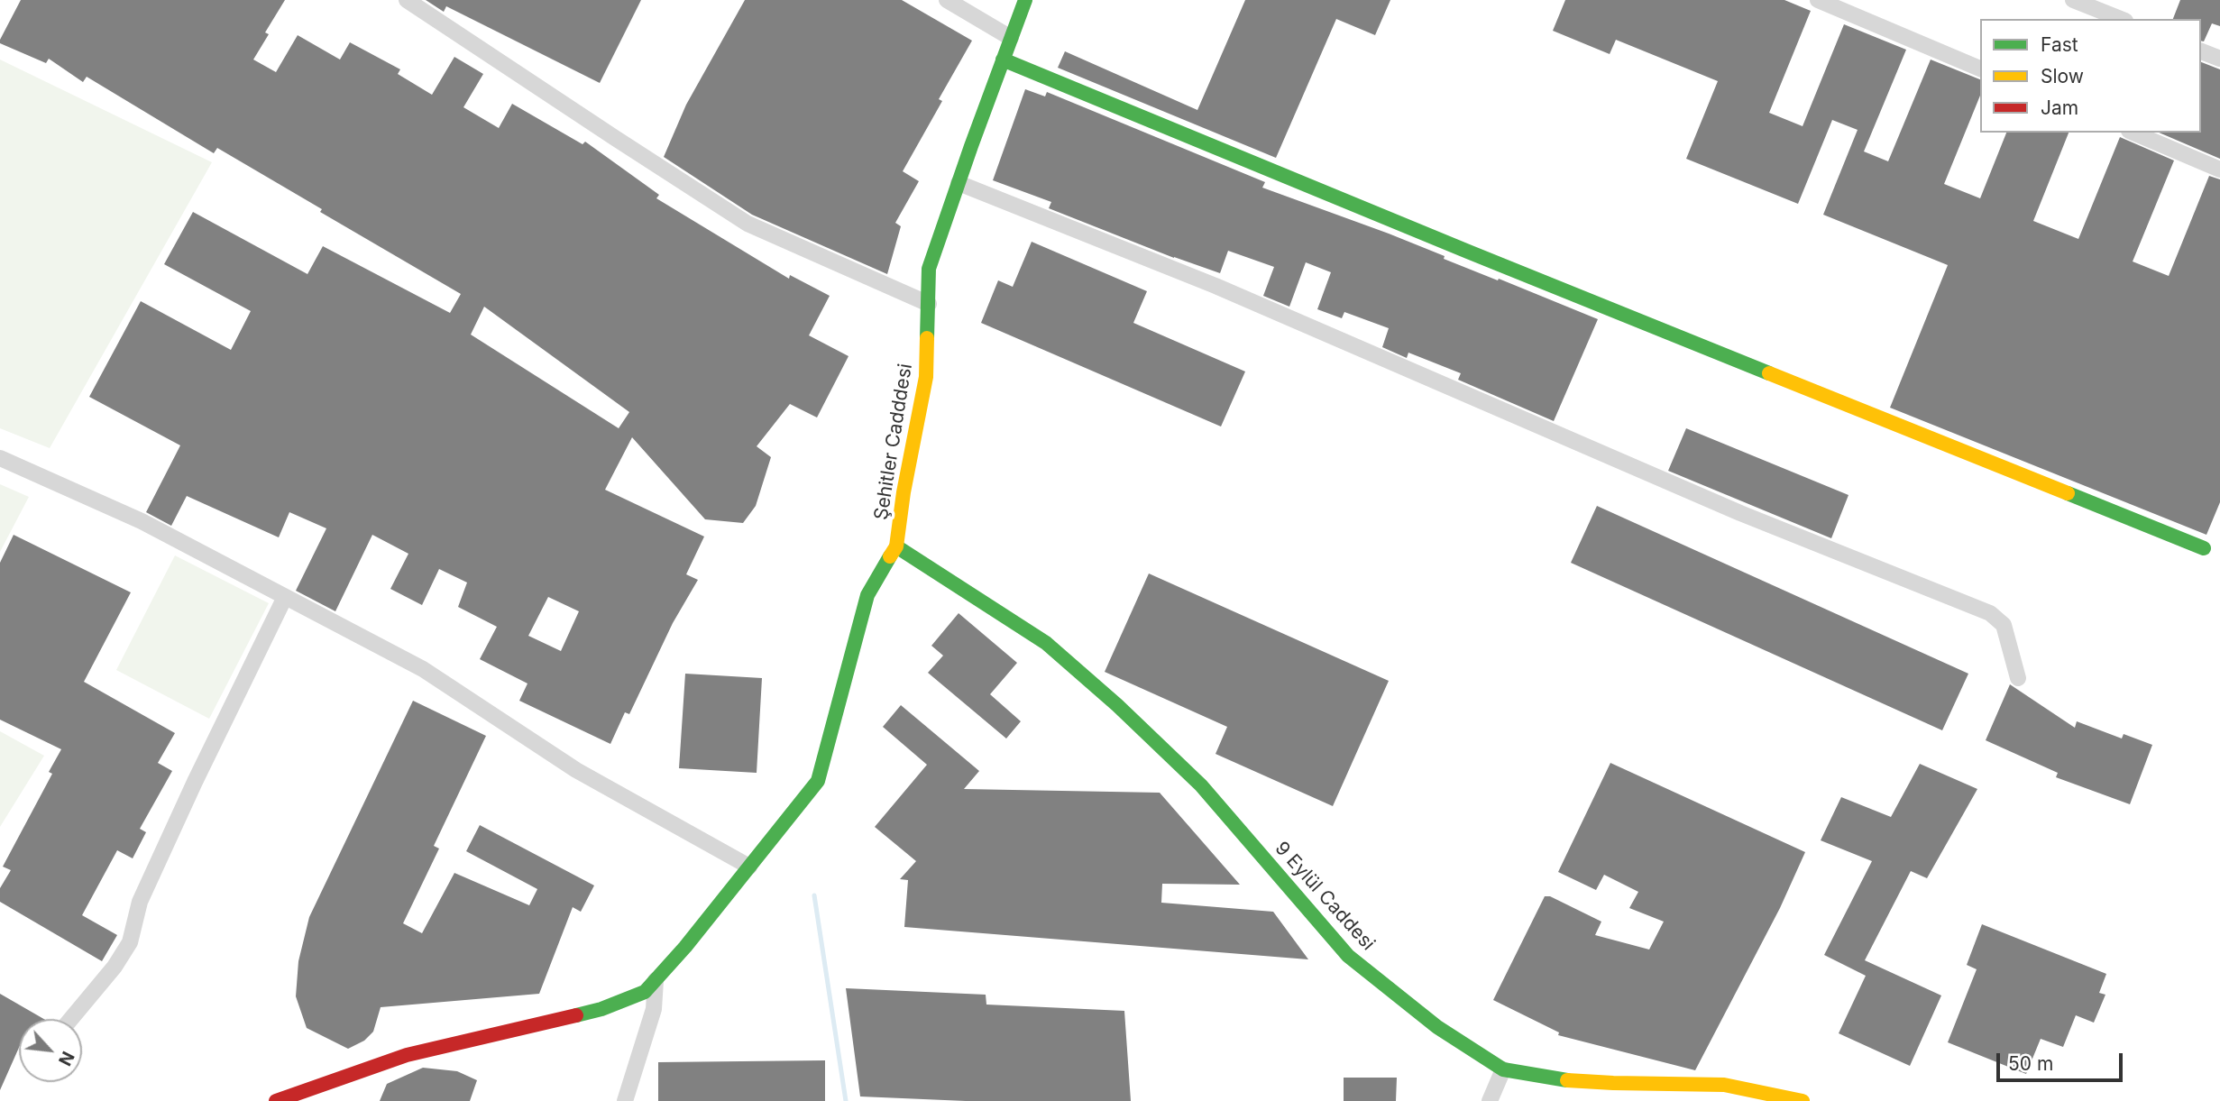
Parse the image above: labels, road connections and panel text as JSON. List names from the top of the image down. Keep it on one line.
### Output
{"streets":{"street":["Şehitler Cadddesi","9 Eylül Caddesi"]},"crossings":[["Şehitler Cadddesi","9 Eylül Caddesi"]],"legend":["Fast","Slow","Jam"],"scale_bar":"50 m","north":"bottom right"}
